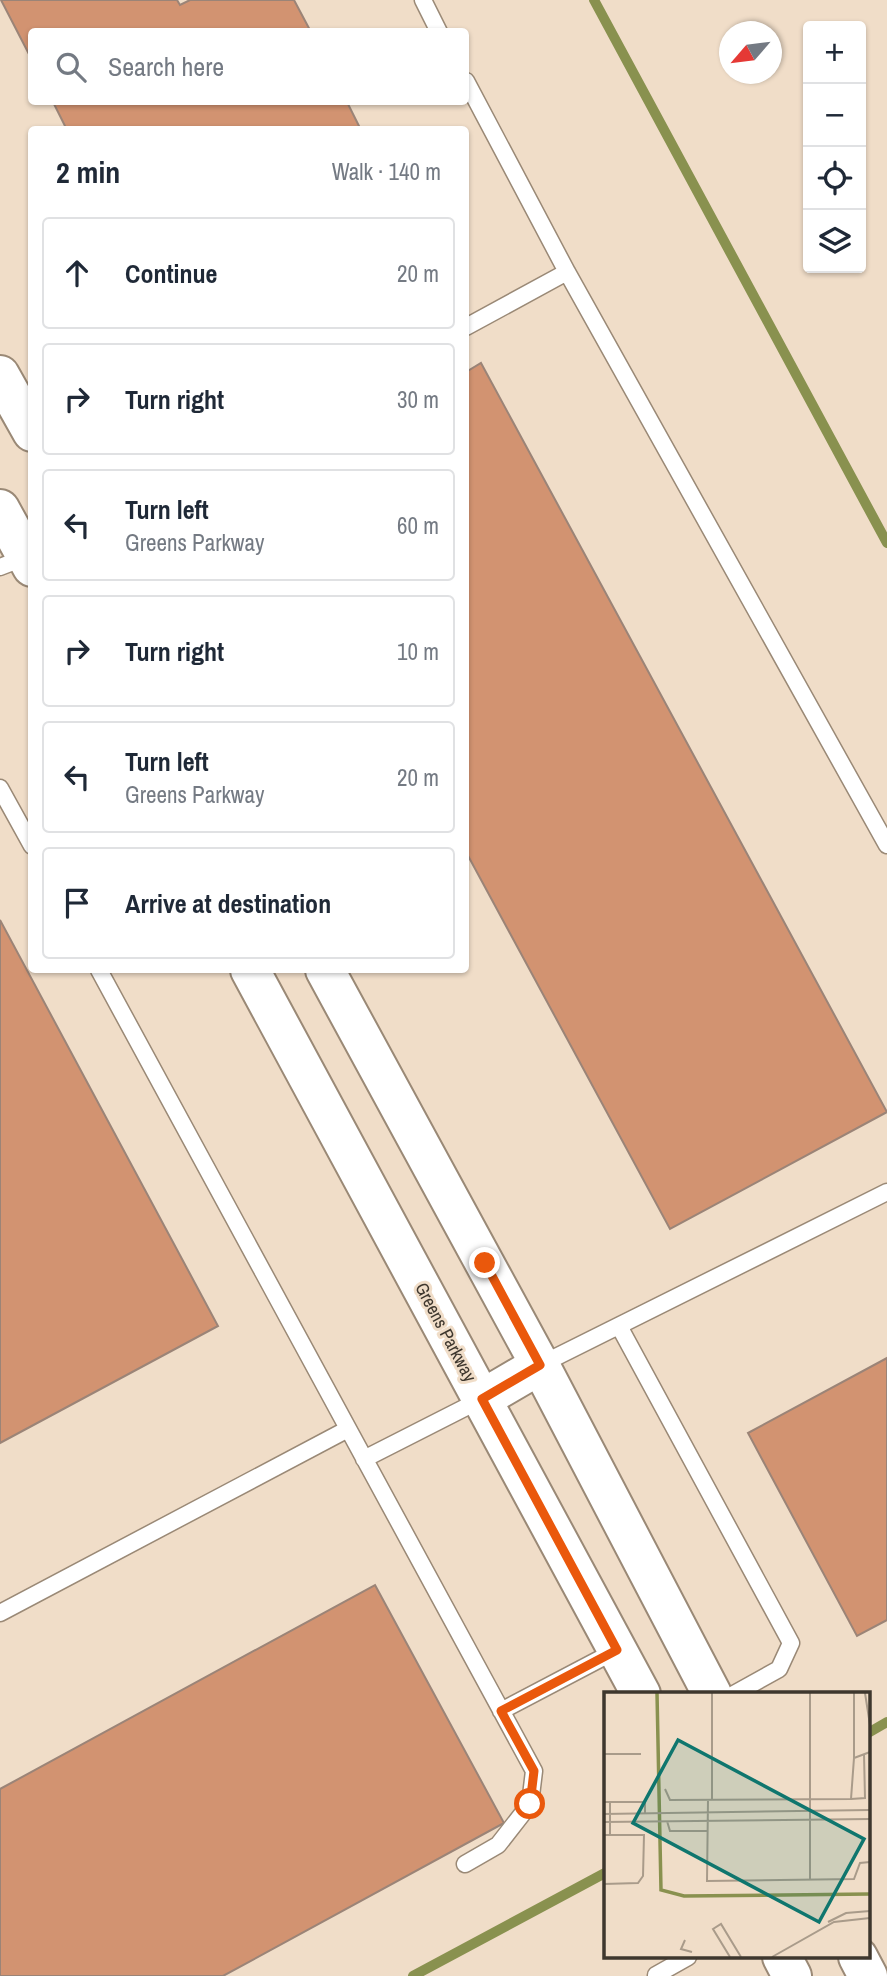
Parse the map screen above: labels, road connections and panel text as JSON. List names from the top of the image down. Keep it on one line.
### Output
{"streets":{"street":["Greens Parkway"]},"north":"bottom left","page":{"map_buttons":["+","−"],"search":"Search here","heading":["2 min","Walk · 140 m"],"list":[["Continue","20 m"],["Turn right","30 m"],["Turn left","Greens Parkway","60 m"],["Turn right","10 m"],["Turn left","Greens Parkway","20 m"],"Arrive at destination"]}}
